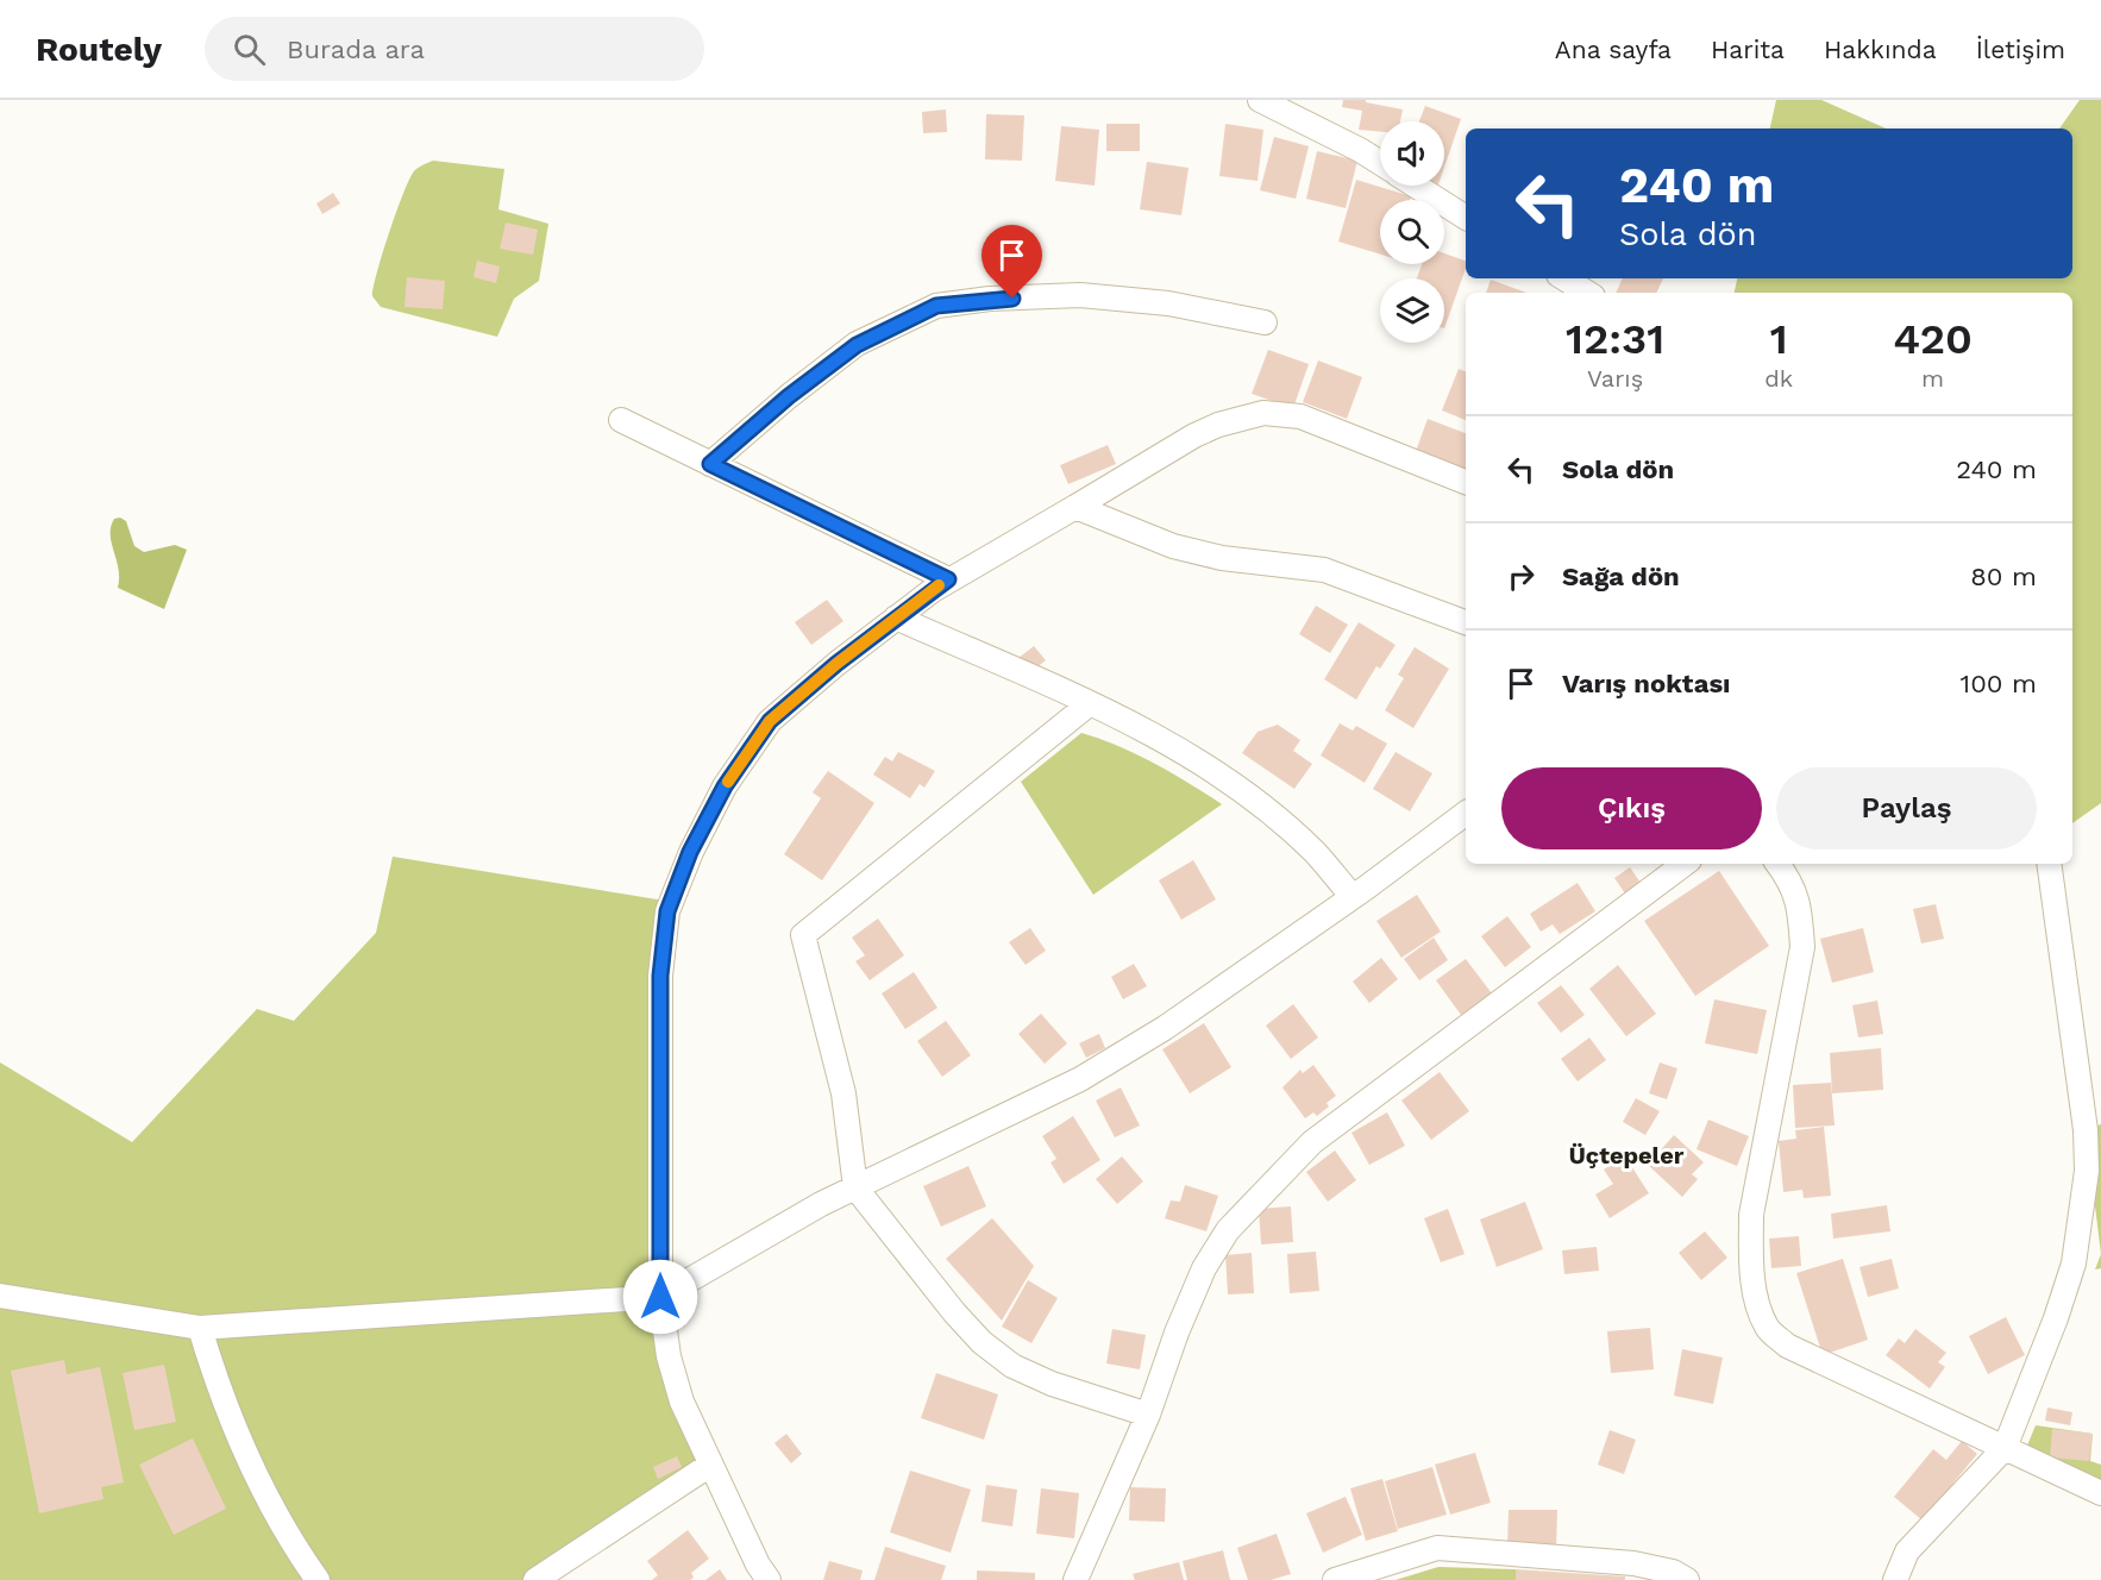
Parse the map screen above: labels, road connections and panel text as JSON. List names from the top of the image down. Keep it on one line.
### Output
{"districts":["Üçtepeler"],"page":{"header":"Routely","search":"Burada ara","nav":["Ana sayfa","Harita","Hakkında","İletişim"],"turn":["240 m","Sola dön"],"eta":["12:31","Varış","1","dk","420","m"],"list":[{"name":"Sola dön","value":"240 m"},{"name":"Sağa dön","value":"80 m"},{"name":"Varış noktası","value":"100 m"}],"buttons":["Çıkış","Paylaş"]}}
